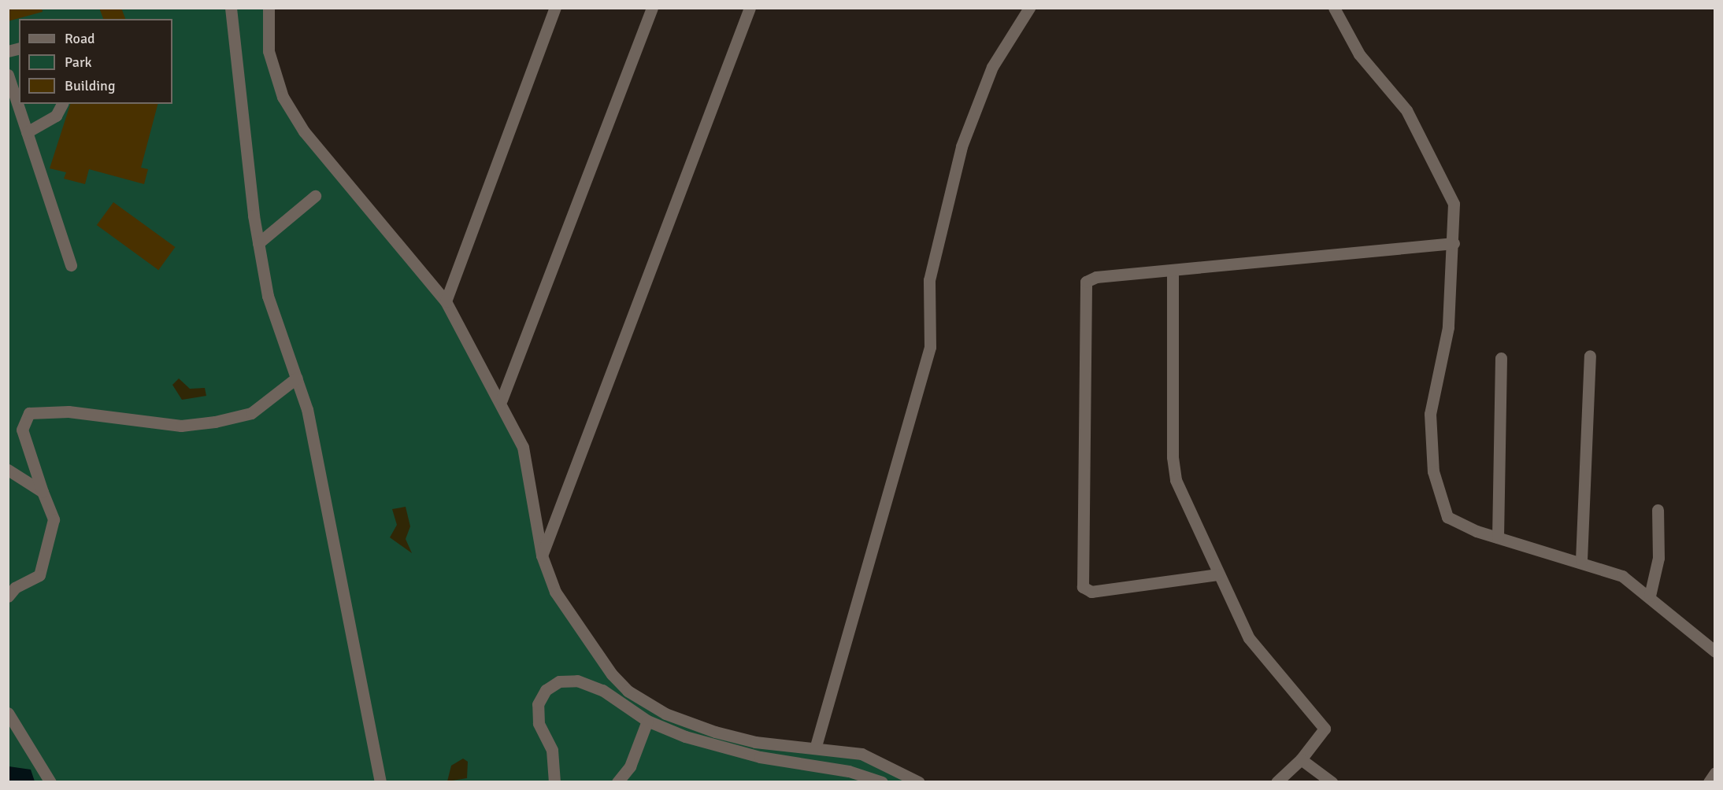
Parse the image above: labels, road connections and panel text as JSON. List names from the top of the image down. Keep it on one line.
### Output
{"legend":["Road","Park","Building"]}
